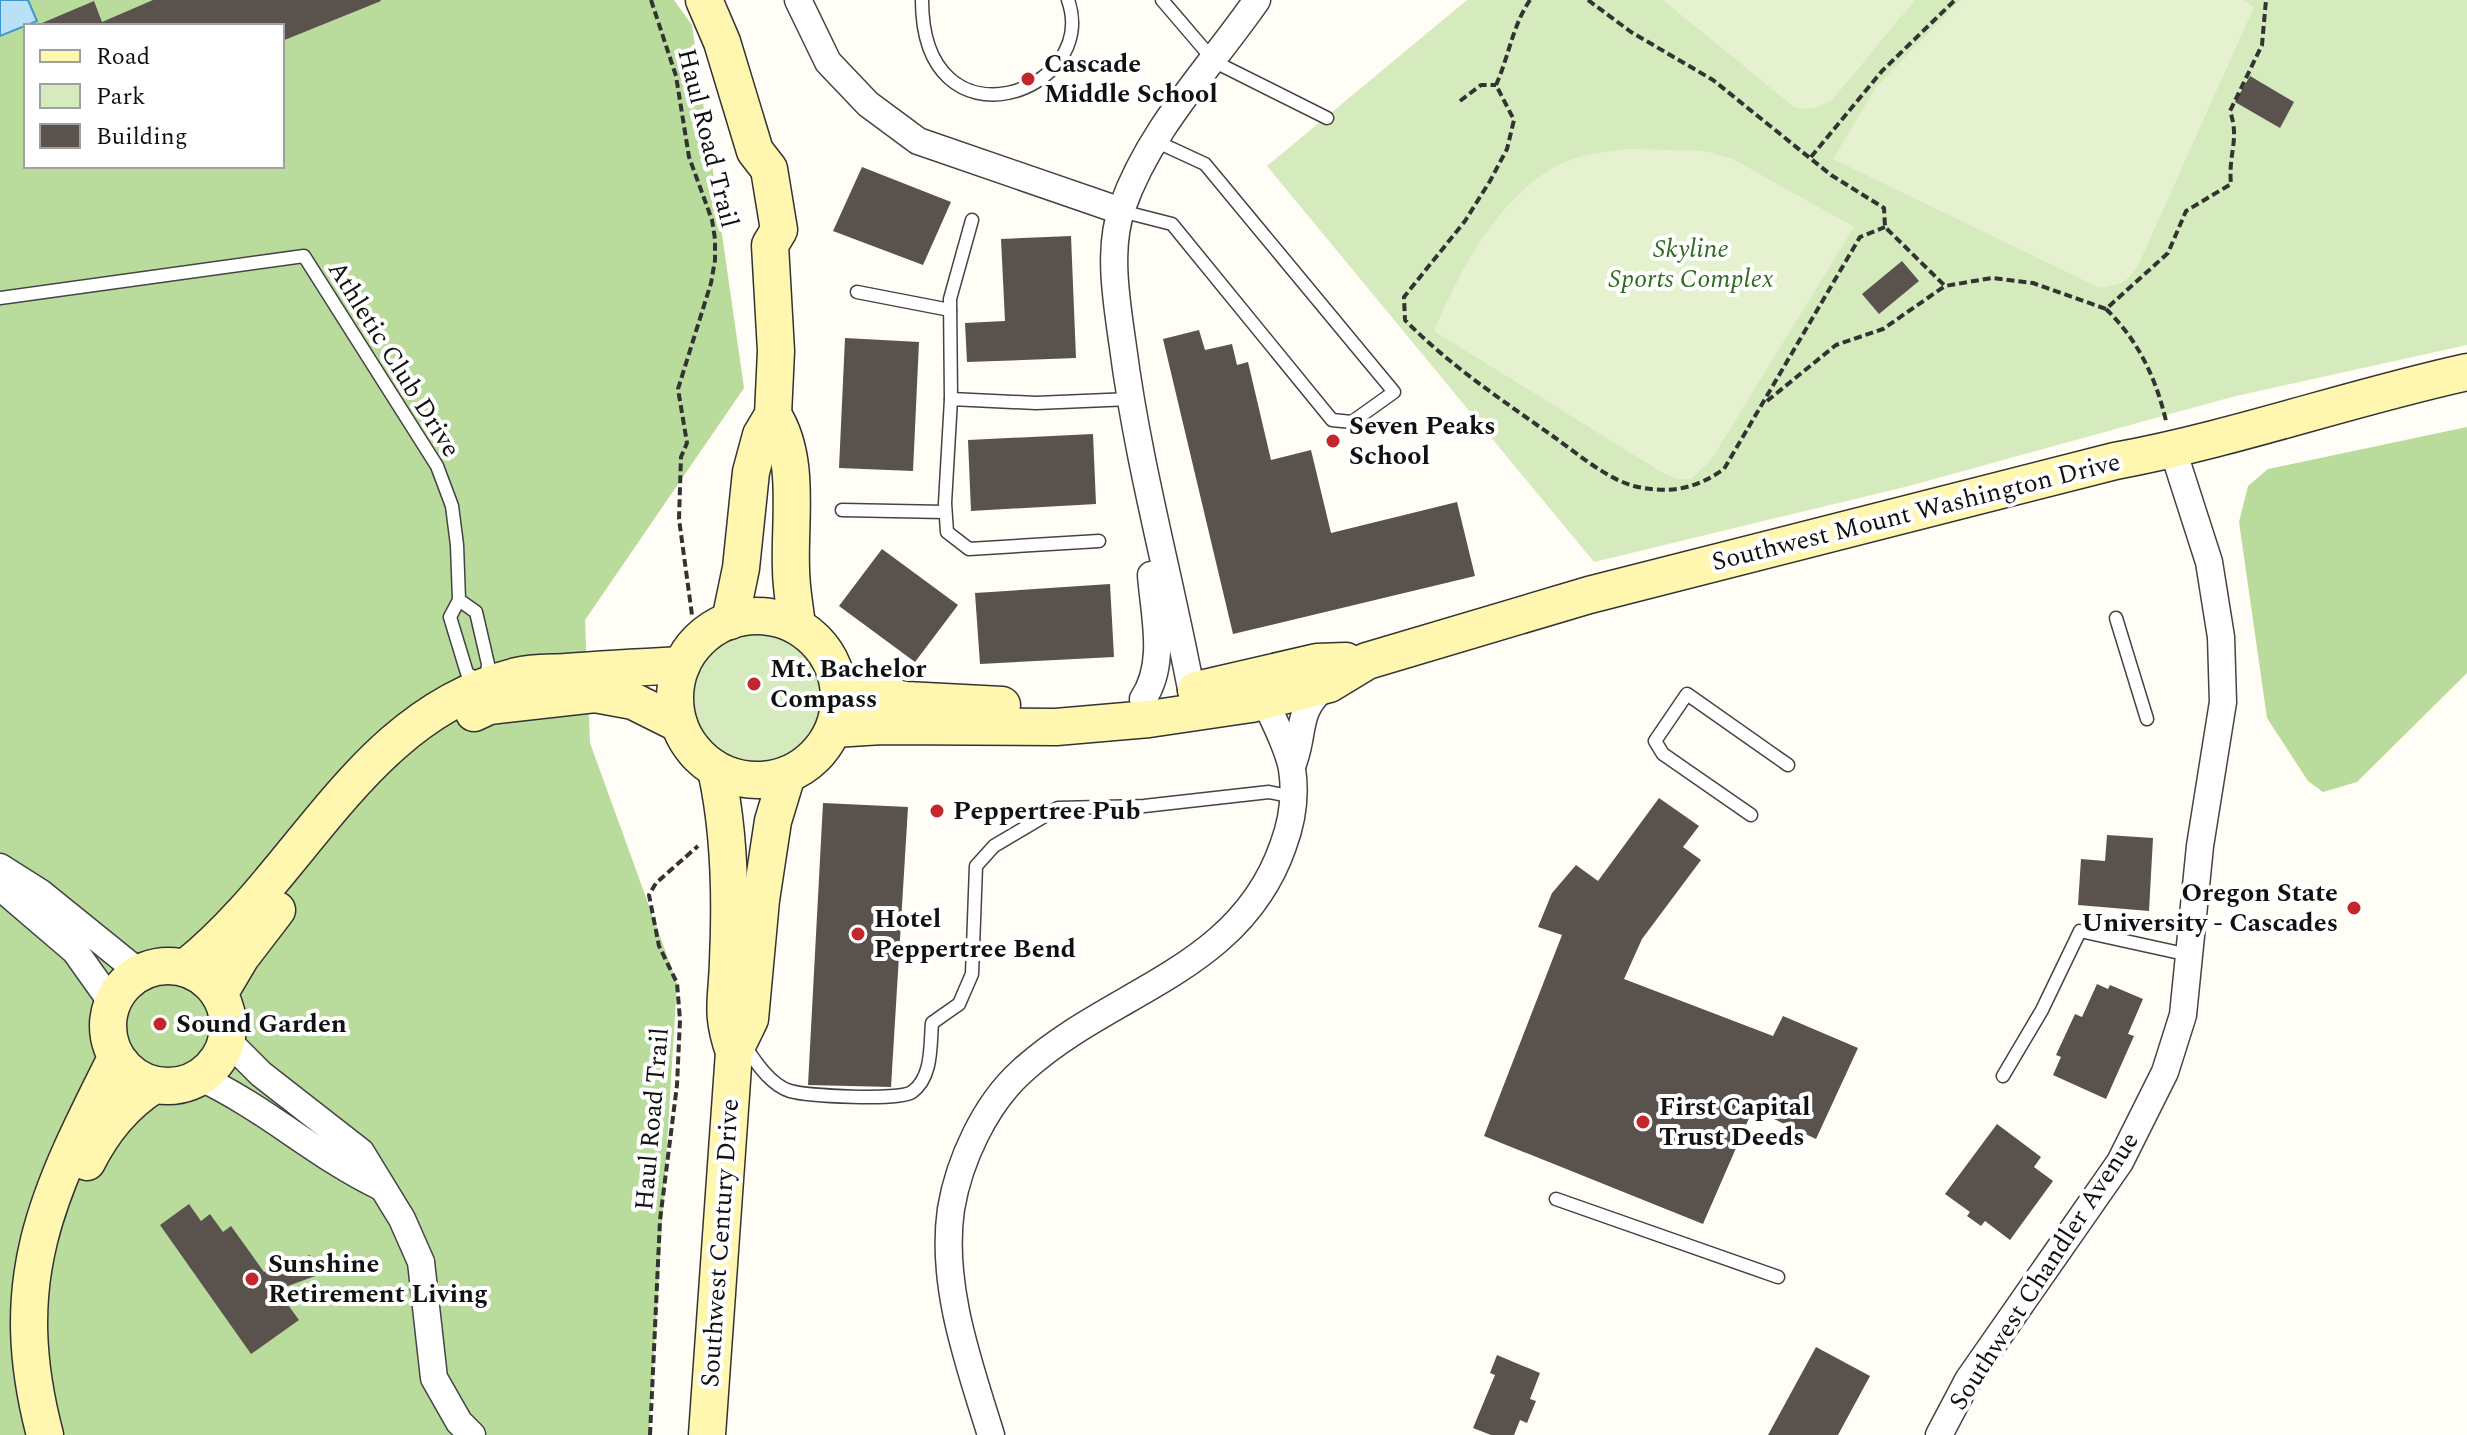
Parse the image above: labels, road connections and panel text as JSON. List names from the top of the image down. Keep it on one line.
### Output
{"streets":{"main road":["Southwest Mount Washington Drive","Southwest Century Drive"],"street":["Southwest Chandler Avenue"],"lane":["Athletic Club Drive"],"path":["Haul Road Trail"]},"crossings":[["Southwest Mount Washington Drive","Southwest Century Drive"],["Southwest Mount Washington Drive","Southwest Chandler Avenue"]],"parks":["Skyline Sports Complex"],"places":["Cascade Middle School","Seven Peaks School","Mt. Bachelor Compass","Peppertree Pub","Oregon State University - Cascades","Hotel Peppertree Bend","Sound Garden","First Capital Trust Deeds","Sunshine Retirement Living"],"legend":["Road","Park","Building"]}
